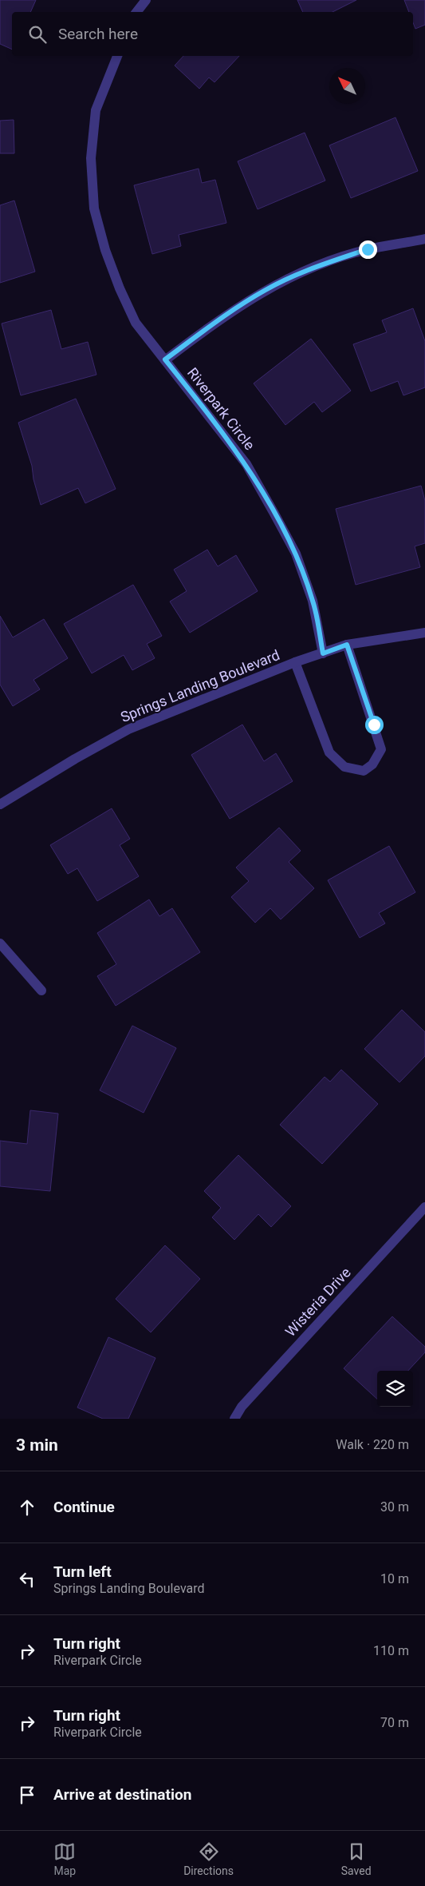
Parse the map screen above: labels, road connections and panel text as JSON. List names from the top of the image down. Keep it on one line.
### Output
{"streets":{"street":["Riverpark Circle","Springs Landing Boulevard","Wisteria Drive"]},"crossings":[["Riverpark Circle","Springs Landing Boulevard"]],"north":"top left","page":{"search":"Search here","heading":["3 min","Walk · 220 m"],"list":[["Continue","30 m"],["Turn left","Springs Landing Boulevard","10 m"],["Turn right","Riverpark Circle","110 m"],["Turn right","Riverpark Circle","70 m"],"Arrive at destination"],"nav":["Map","Directions","Saved"]}}
